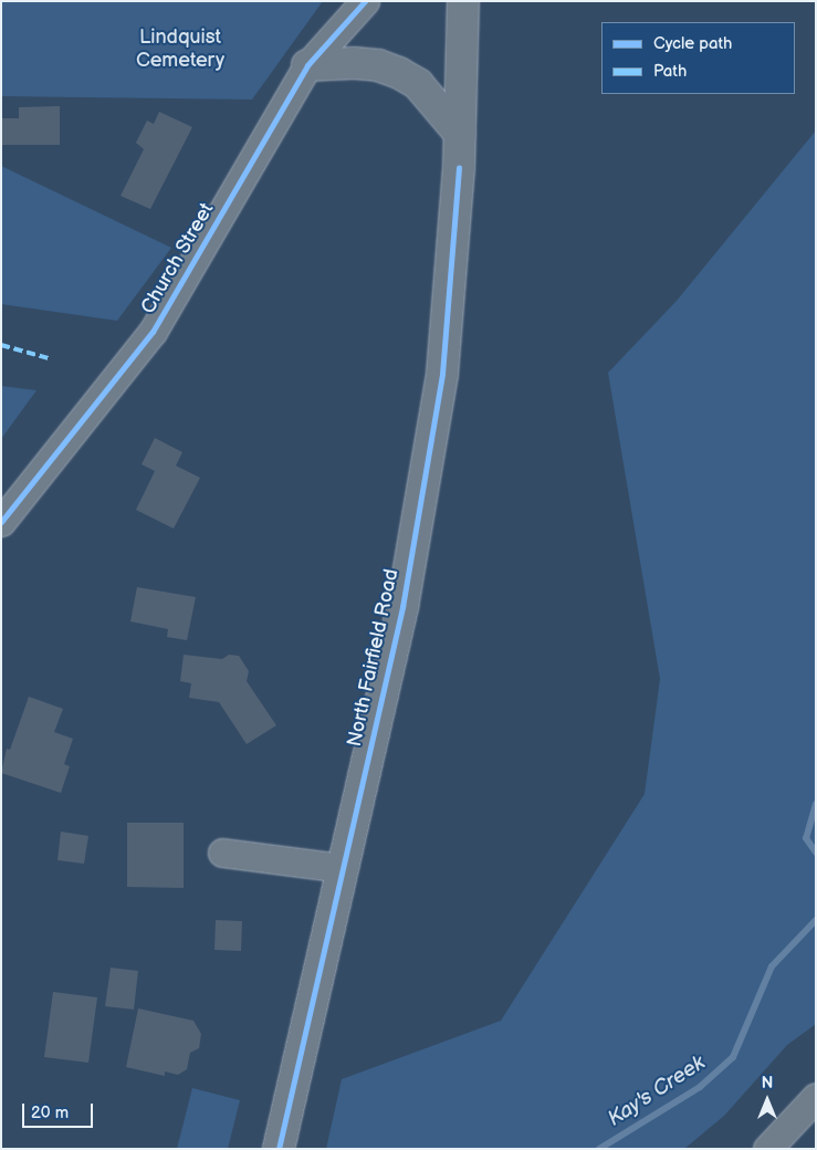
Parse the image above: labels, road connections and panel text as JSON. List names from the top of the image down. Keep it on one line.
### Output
{"streets":{"main road":["North Fairfield Road"],"street":["Church Street"]},"water":["Kay's Creek"],"parks":["Lindquist Cemetery"],"legend":["Cycle path","Path"],"scale_bar":"20 m","north":"top"}
